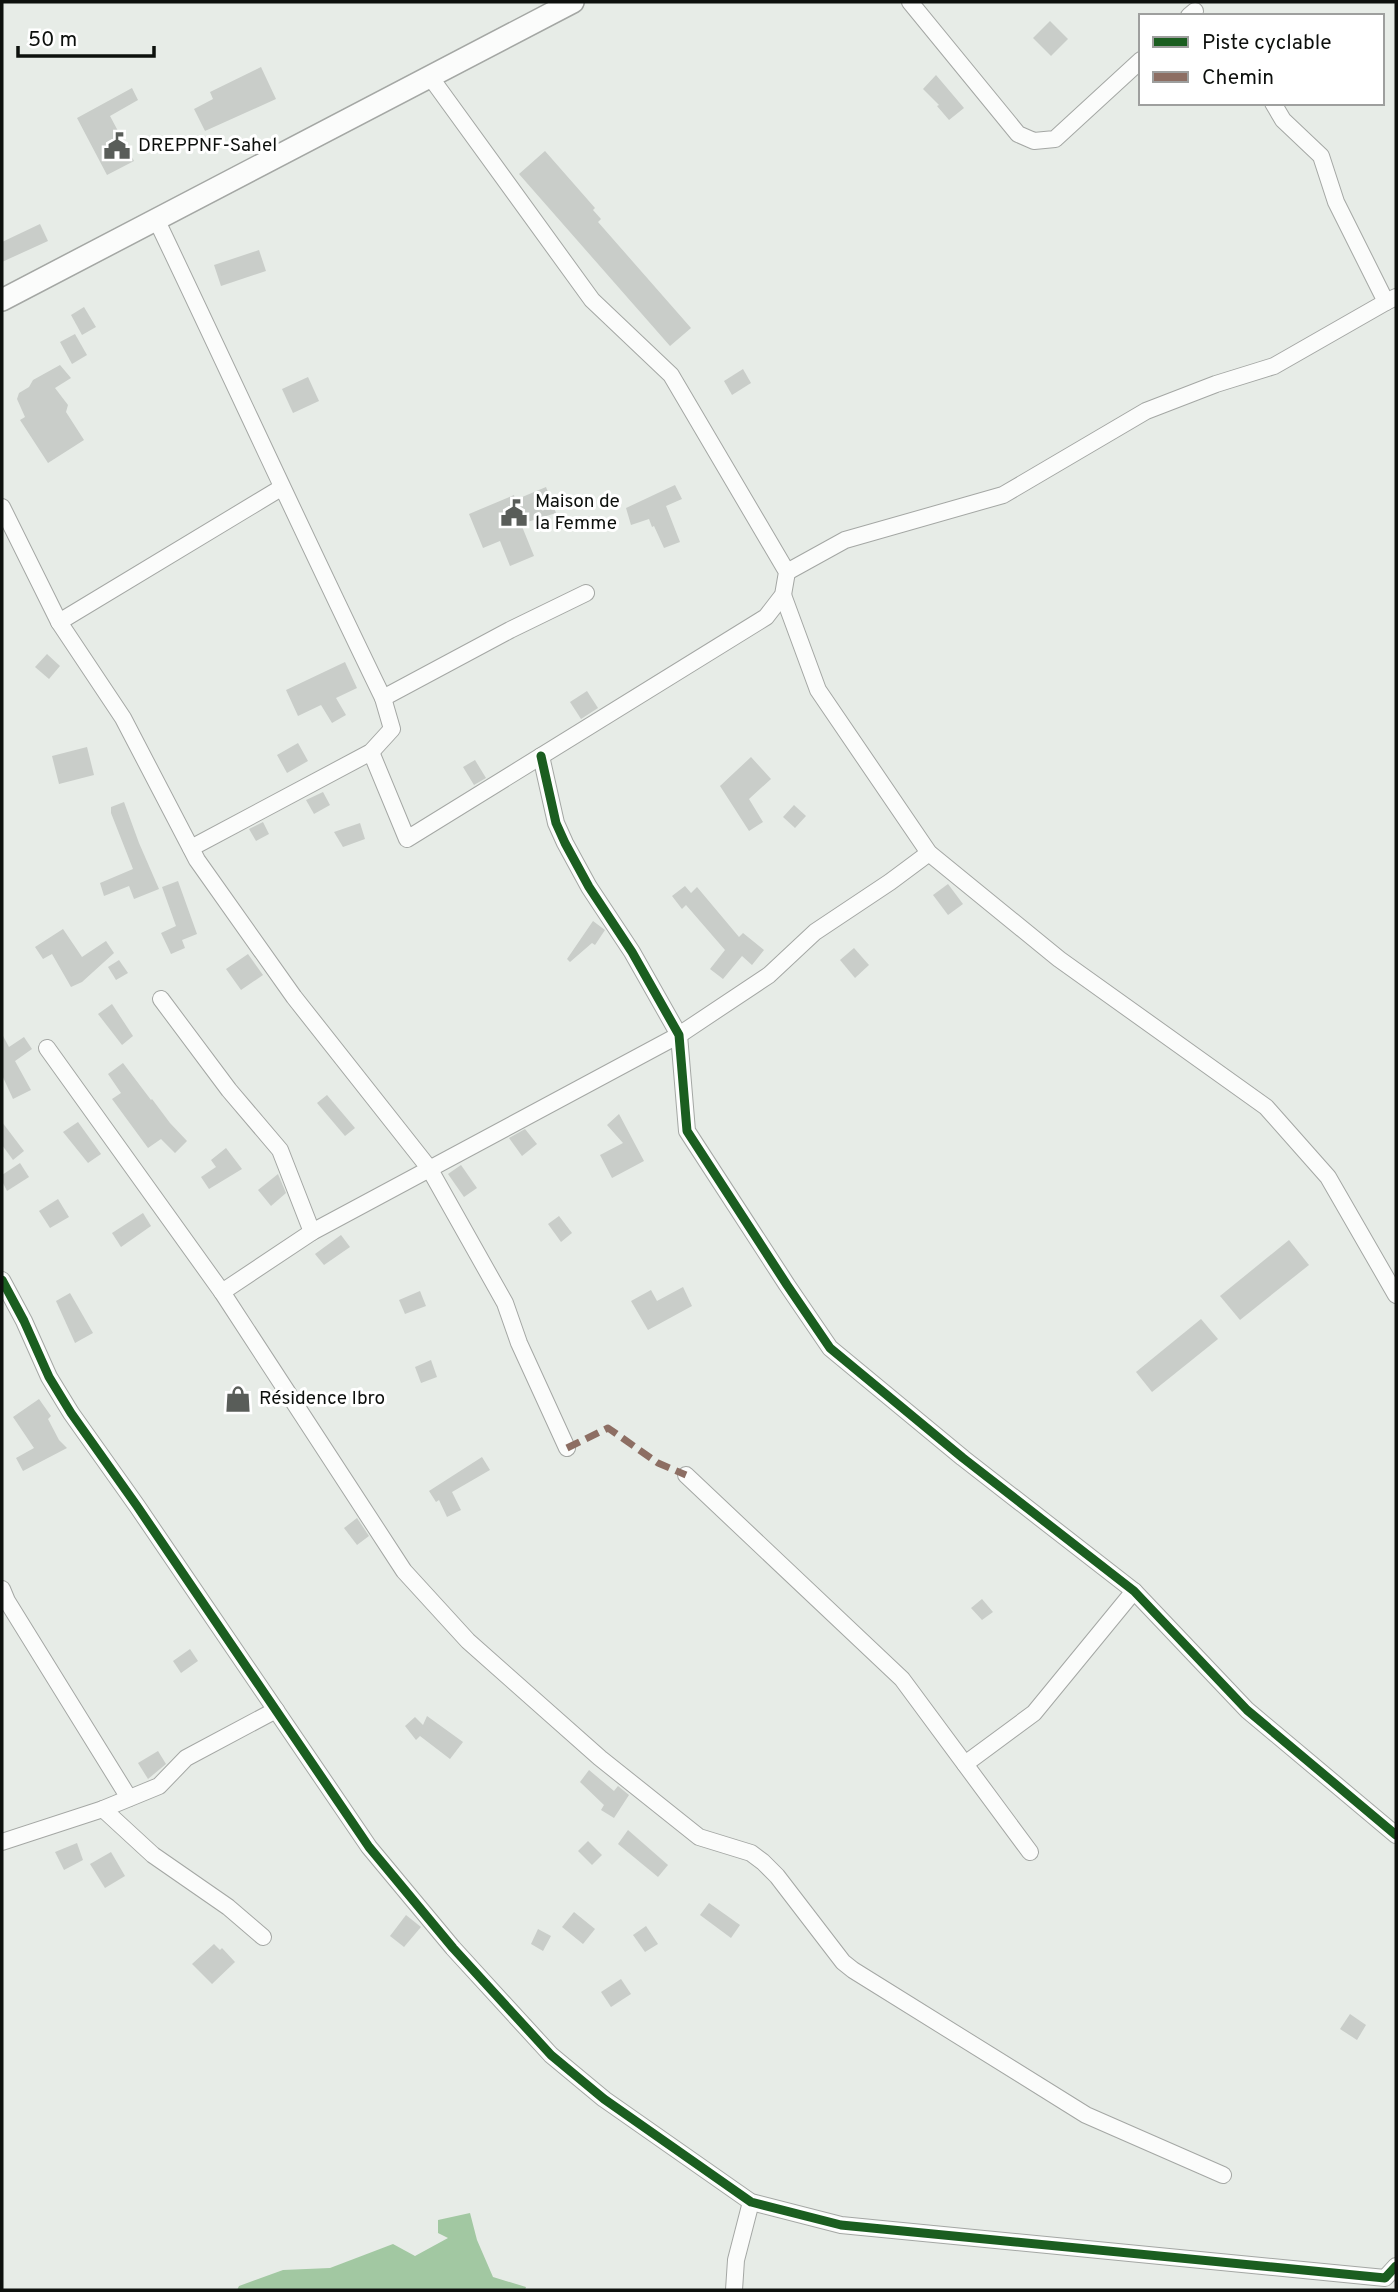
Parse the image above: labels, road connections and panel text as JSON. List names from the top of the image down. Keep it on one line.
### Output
{"places":{"public building":["DREPPNF-Sahel","Maison de la Femme"],"shop":["Résidence Ibro"]},"legend":["Piste cyclable","Chemin"],"scale_bar":"50 m"}
